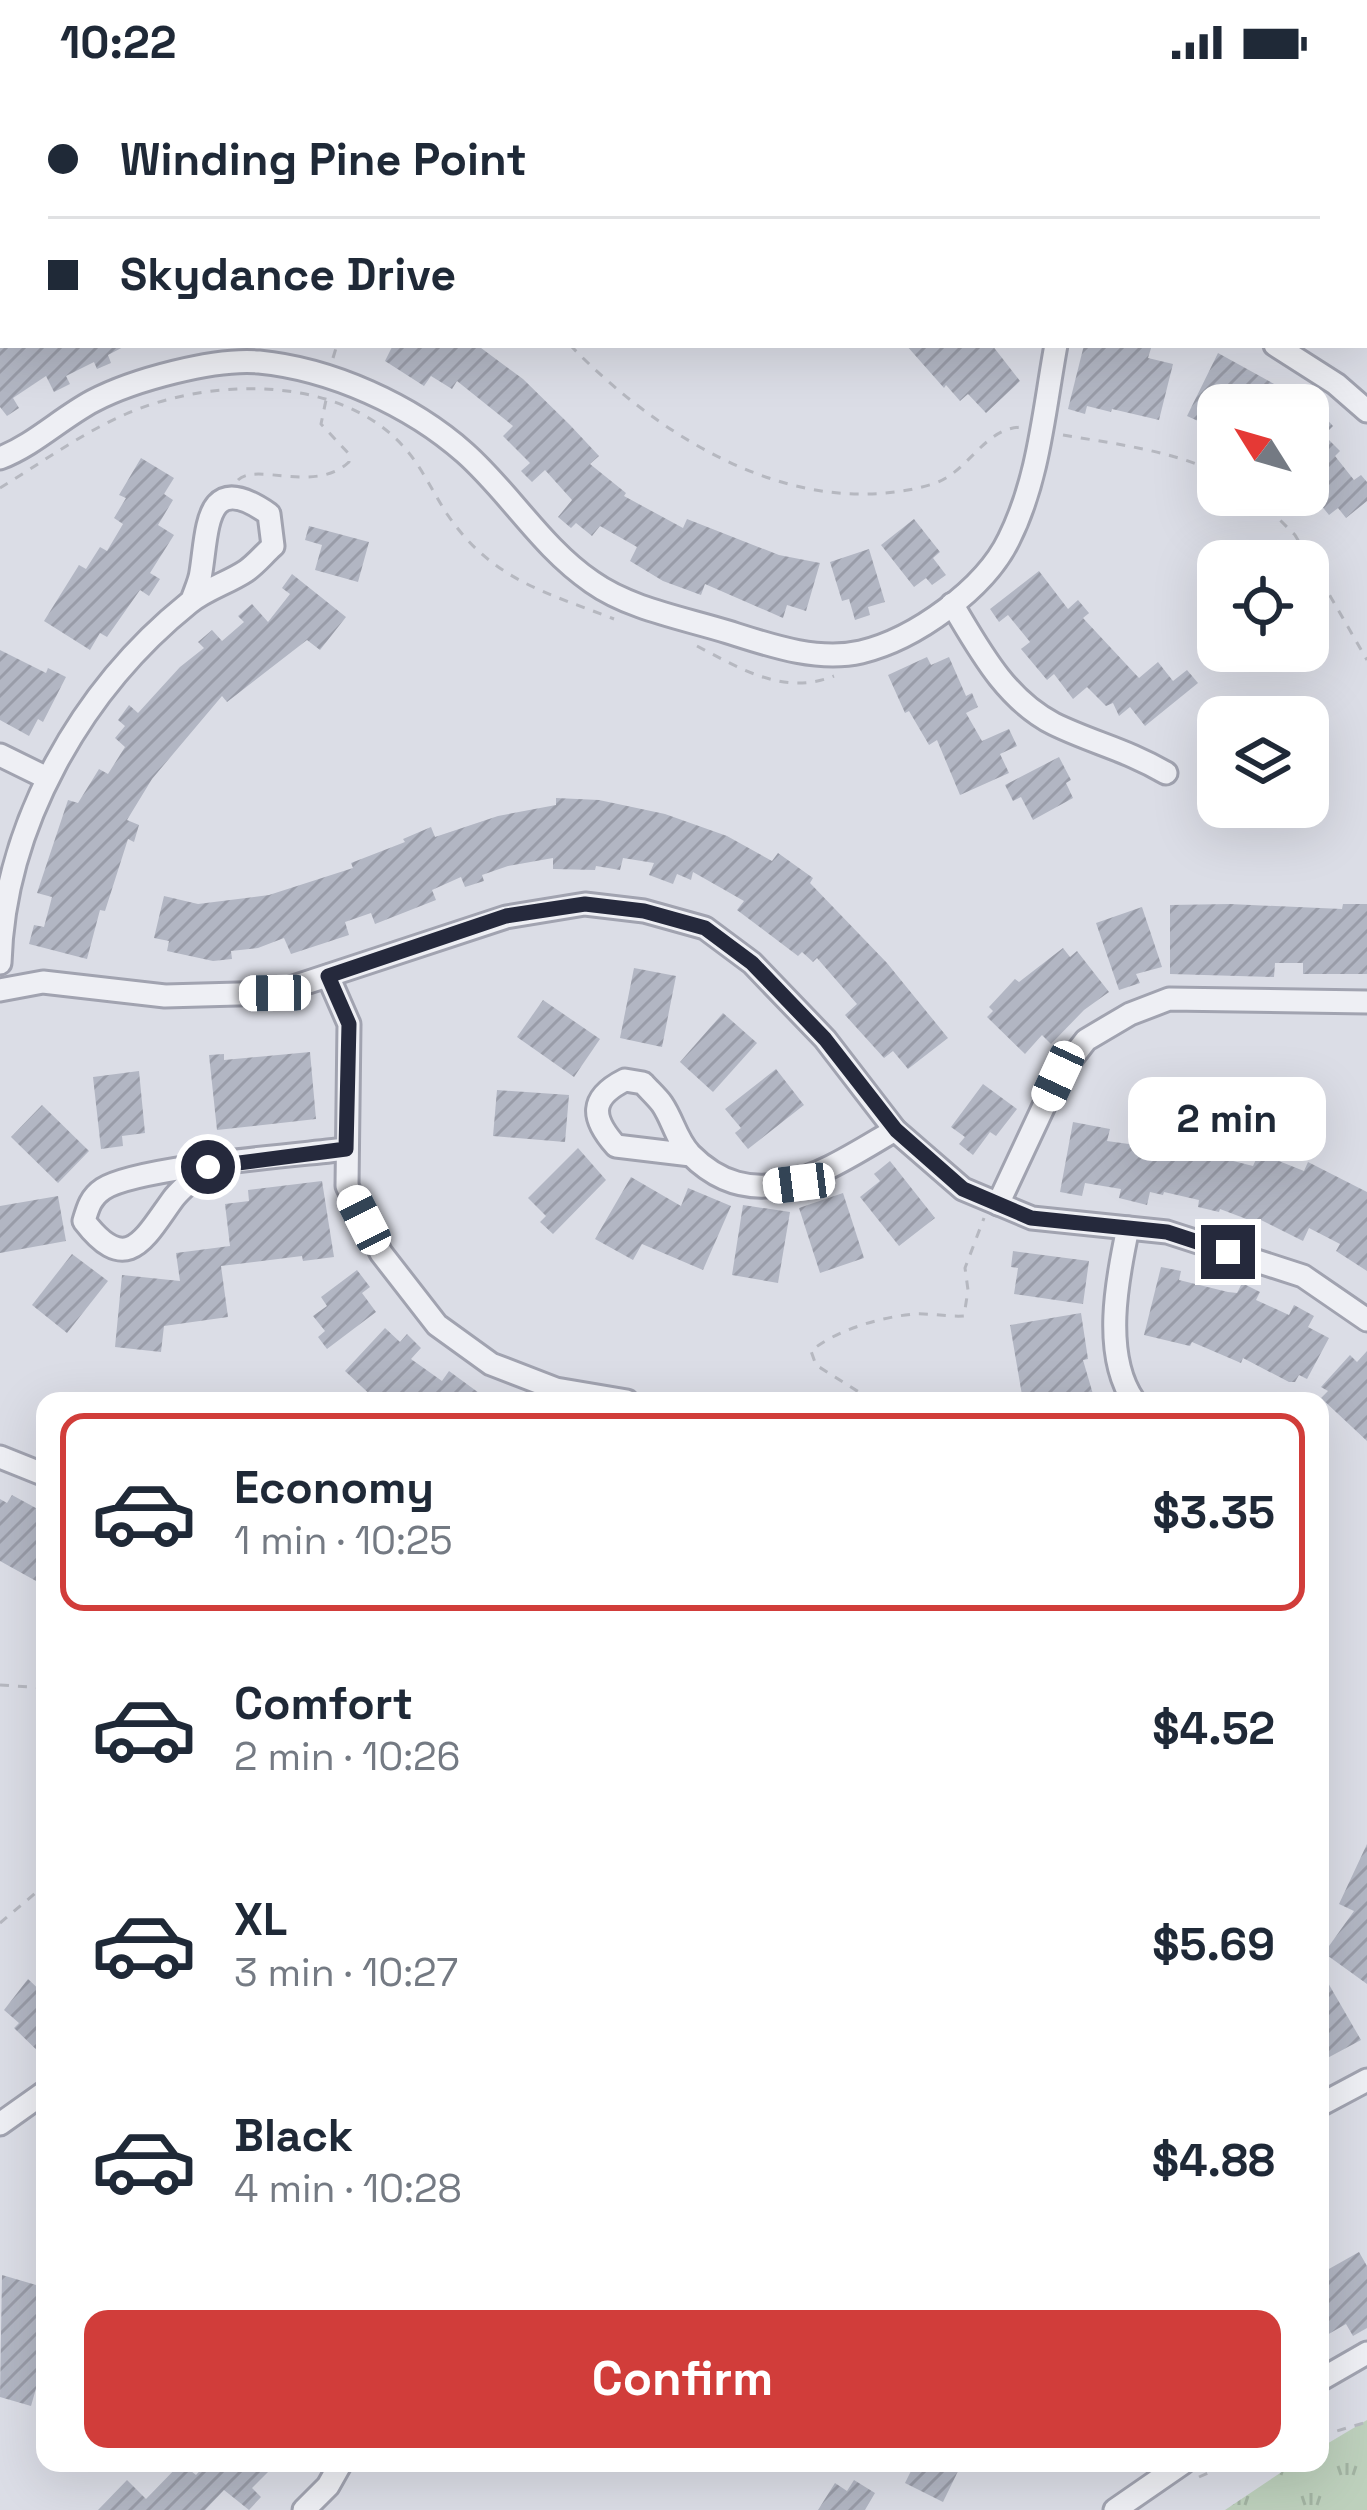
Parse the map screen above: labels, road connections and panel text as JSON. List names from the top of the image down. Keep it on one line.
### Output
{"north":"top left","page":{"status":"10:22","banner":["Winding Pine Point","Skydance Drive"],"bubble":"2 min","list":[{"name":"Economy","note":"1 min · 10:25","value":"$3.35"},{"name":"Comfort","note":"2 min · 10:26","value":"$4.52"},{"name":"XL","note":"3 min · 10:27","value":"$5.69"},{"name":"Black","note":"4 min · 10:28","value":"$4.88"}],"buttons":"Confirm"}}
